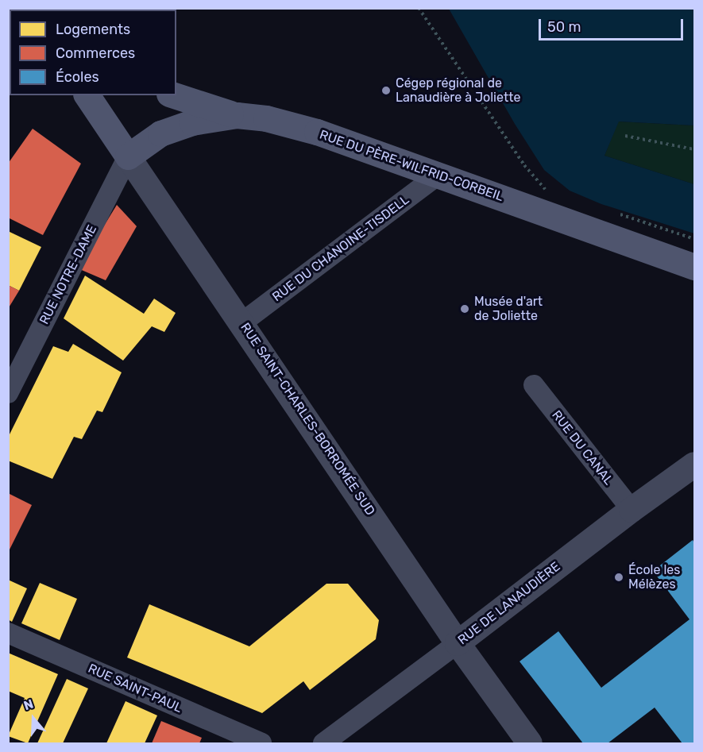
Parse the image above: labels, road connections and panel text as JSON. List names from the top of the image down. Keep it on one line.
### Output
{"streets":{"main road":["RUE DU PÈRE-WILFRID-CORBEIL","RUE SAINT-CHARLES-BORROMÉE SUD"],"street":["RUE DU CHANOINE-TISDELL","RUE NOTRE-DAME","RUE DU CANAL","RUE DE LANAUDIÈRE","RUE SAINT-PAUL"]},"crossings":[["RUE DU PÈRE-WILFRID-CORBEIL","RUE DU CHANOINE-TISDELL"],["RUE DU PÈRE-WILFRID-CORBEIL","RUE NOTRE-DAME"],["RUE DU PÈRE-WILFRID-CORBEIL","RUE SAINT-CHARLES-BORROMÉE SUD"],["RUE DU CHANOINE-TISDELL","RUE SAINT-CHARLES-BORROMÉE SUD"],["RUE NOTRE-DAME","RUE SAINT-CHARLES-BORROMÉE SUD"],["RUE SAINT-CHARLES-BORROMÉE SUD","RUE DE LANAUDIÈRE"],["RUE DU CANAL","RUE DE LANAUDIÈRE"]],"places":["Cégep régional de Lanaudière à Joliette","Musée d'art de Joliette","École les Mélèzes"],"legend":["Logements","Commerces","Écoles"],"scale_bar":"50 m","north":"top"}
